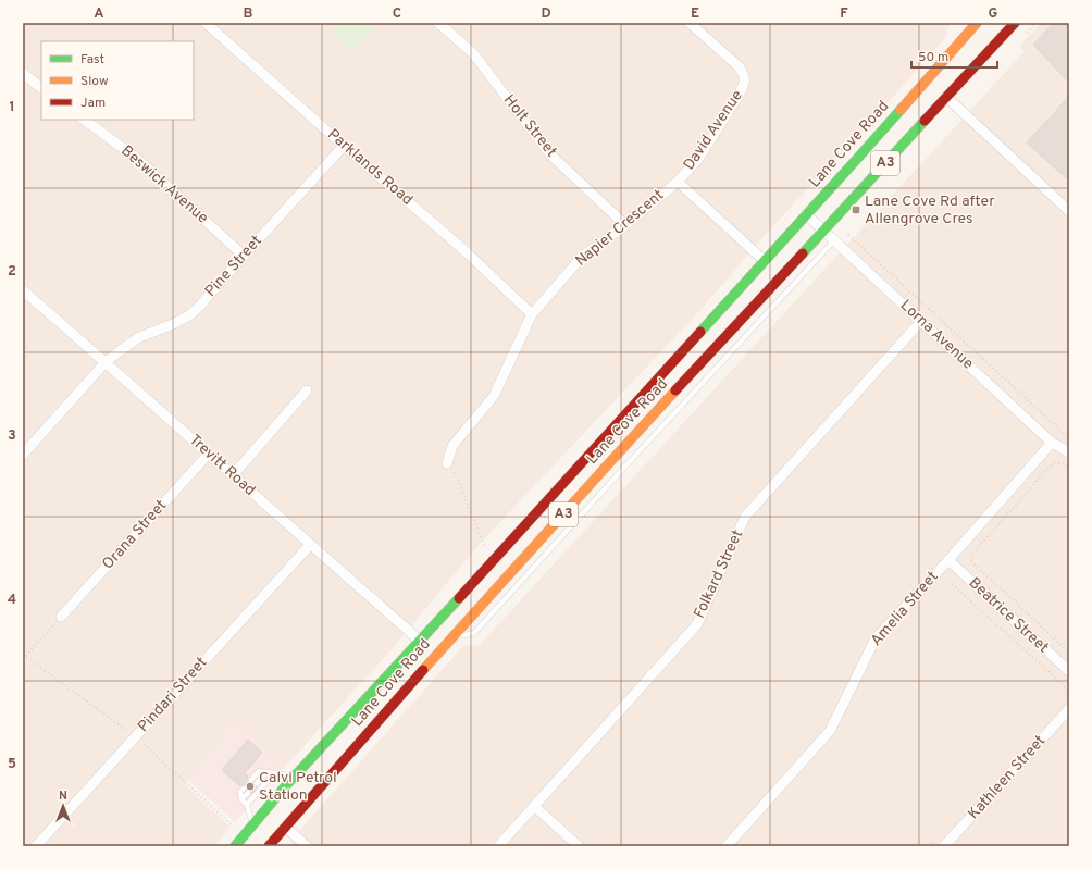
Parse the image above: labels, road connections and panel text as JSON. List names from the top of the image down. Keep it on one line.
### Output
{"streets":{"highway":["Lane Cove Road","A3"],"street":["Holt Street","David Avenue","Parklands Road","Beswick Avenue","Napier Crescent","Pine Street","Lorna Avenue","Trevitt Road","Orana Street","Folkard Street","Amelia Street","Beatrice Street","Pindari Street","Kathleen Street"]},"crossings":[["Holt Street","Napier Crescent"],["David Avenue","Napier Crescent"],["Lane Cove Road","Napier Crescent"],["Lane Cove Road","Lorna Avenue"],["Lane Cove Road","Trevitt Road"],["Parklands Road","Napier Crescent"],["Parklands Road","Pine Street"],["Beswick Avenue","Pine Street"],["Pine Street","Trevitt Road"],["Lorna Avenue","Folkard Street"],["Lorna Avenue","Amelia Street"],["Trevitt Road","Orana Street"],["Trevitt Road","Pindari Street"],["Amelia Street","Beatrice Street"]],"places":{"transit":["Lane Cove Rd after Allengrove Cres"],"other":["Calvi Petrol Station"]},"legend":["Fast","Slow","Jam"],"scale_bar":"50 m","north":"top","grid":{"columns":["A","B","C","D","E","F","G"],"rows":["1","2","3","4","5"]}}
